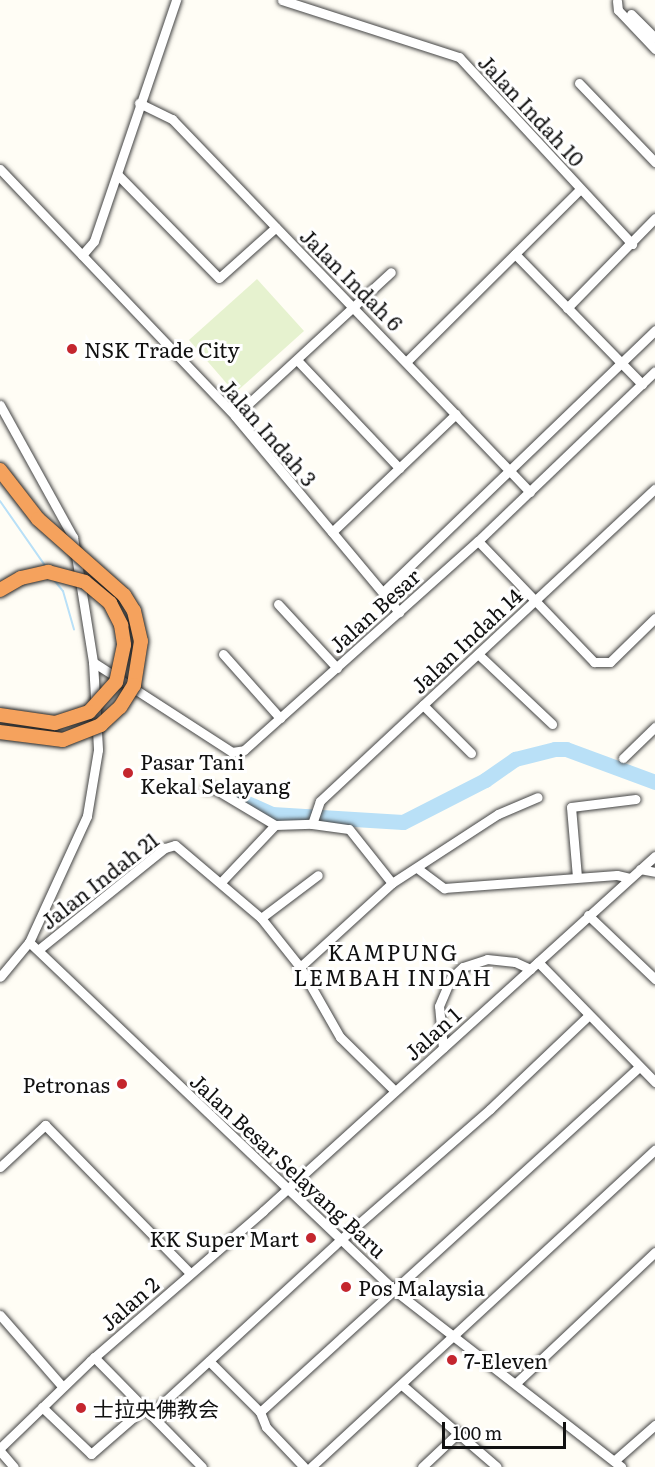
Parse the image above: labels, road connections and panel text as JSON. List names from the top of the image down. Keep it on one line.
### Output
{"streets":{"street":["Jalan Indah 10","Jalan Indah 6","Jalan Indah 3","Jalan Besar","Jalan Indah 14","Jalan Indah 21","Jalan 1","Jalan Besar Selayang Baru","Jalan 2"]},"crossings":[["Jalan Indah 6","Jalan Besar"],["Jalan Indah 3","Jalan Besar"],["Jalan Indah 21","Jalan 1"],["Jalan Indah 21","Jalan Besar Selayang Baru"],["Jalan 1","Jalan Besar Selayang Baru"],["Jalan 1","Jalan 2"],["Jalan Besar Selayang Baru","Jalan 2"]],"districts":["KAMPUNG LEMBAH INDAH"],"places":["NSK Trade City","Pasar Tani Kekal Selayang","Petronas","KK Super Mart","Pos Malaysia","7-Eleven","士拉央佛教会"],"scale_bar":"100 m"}
